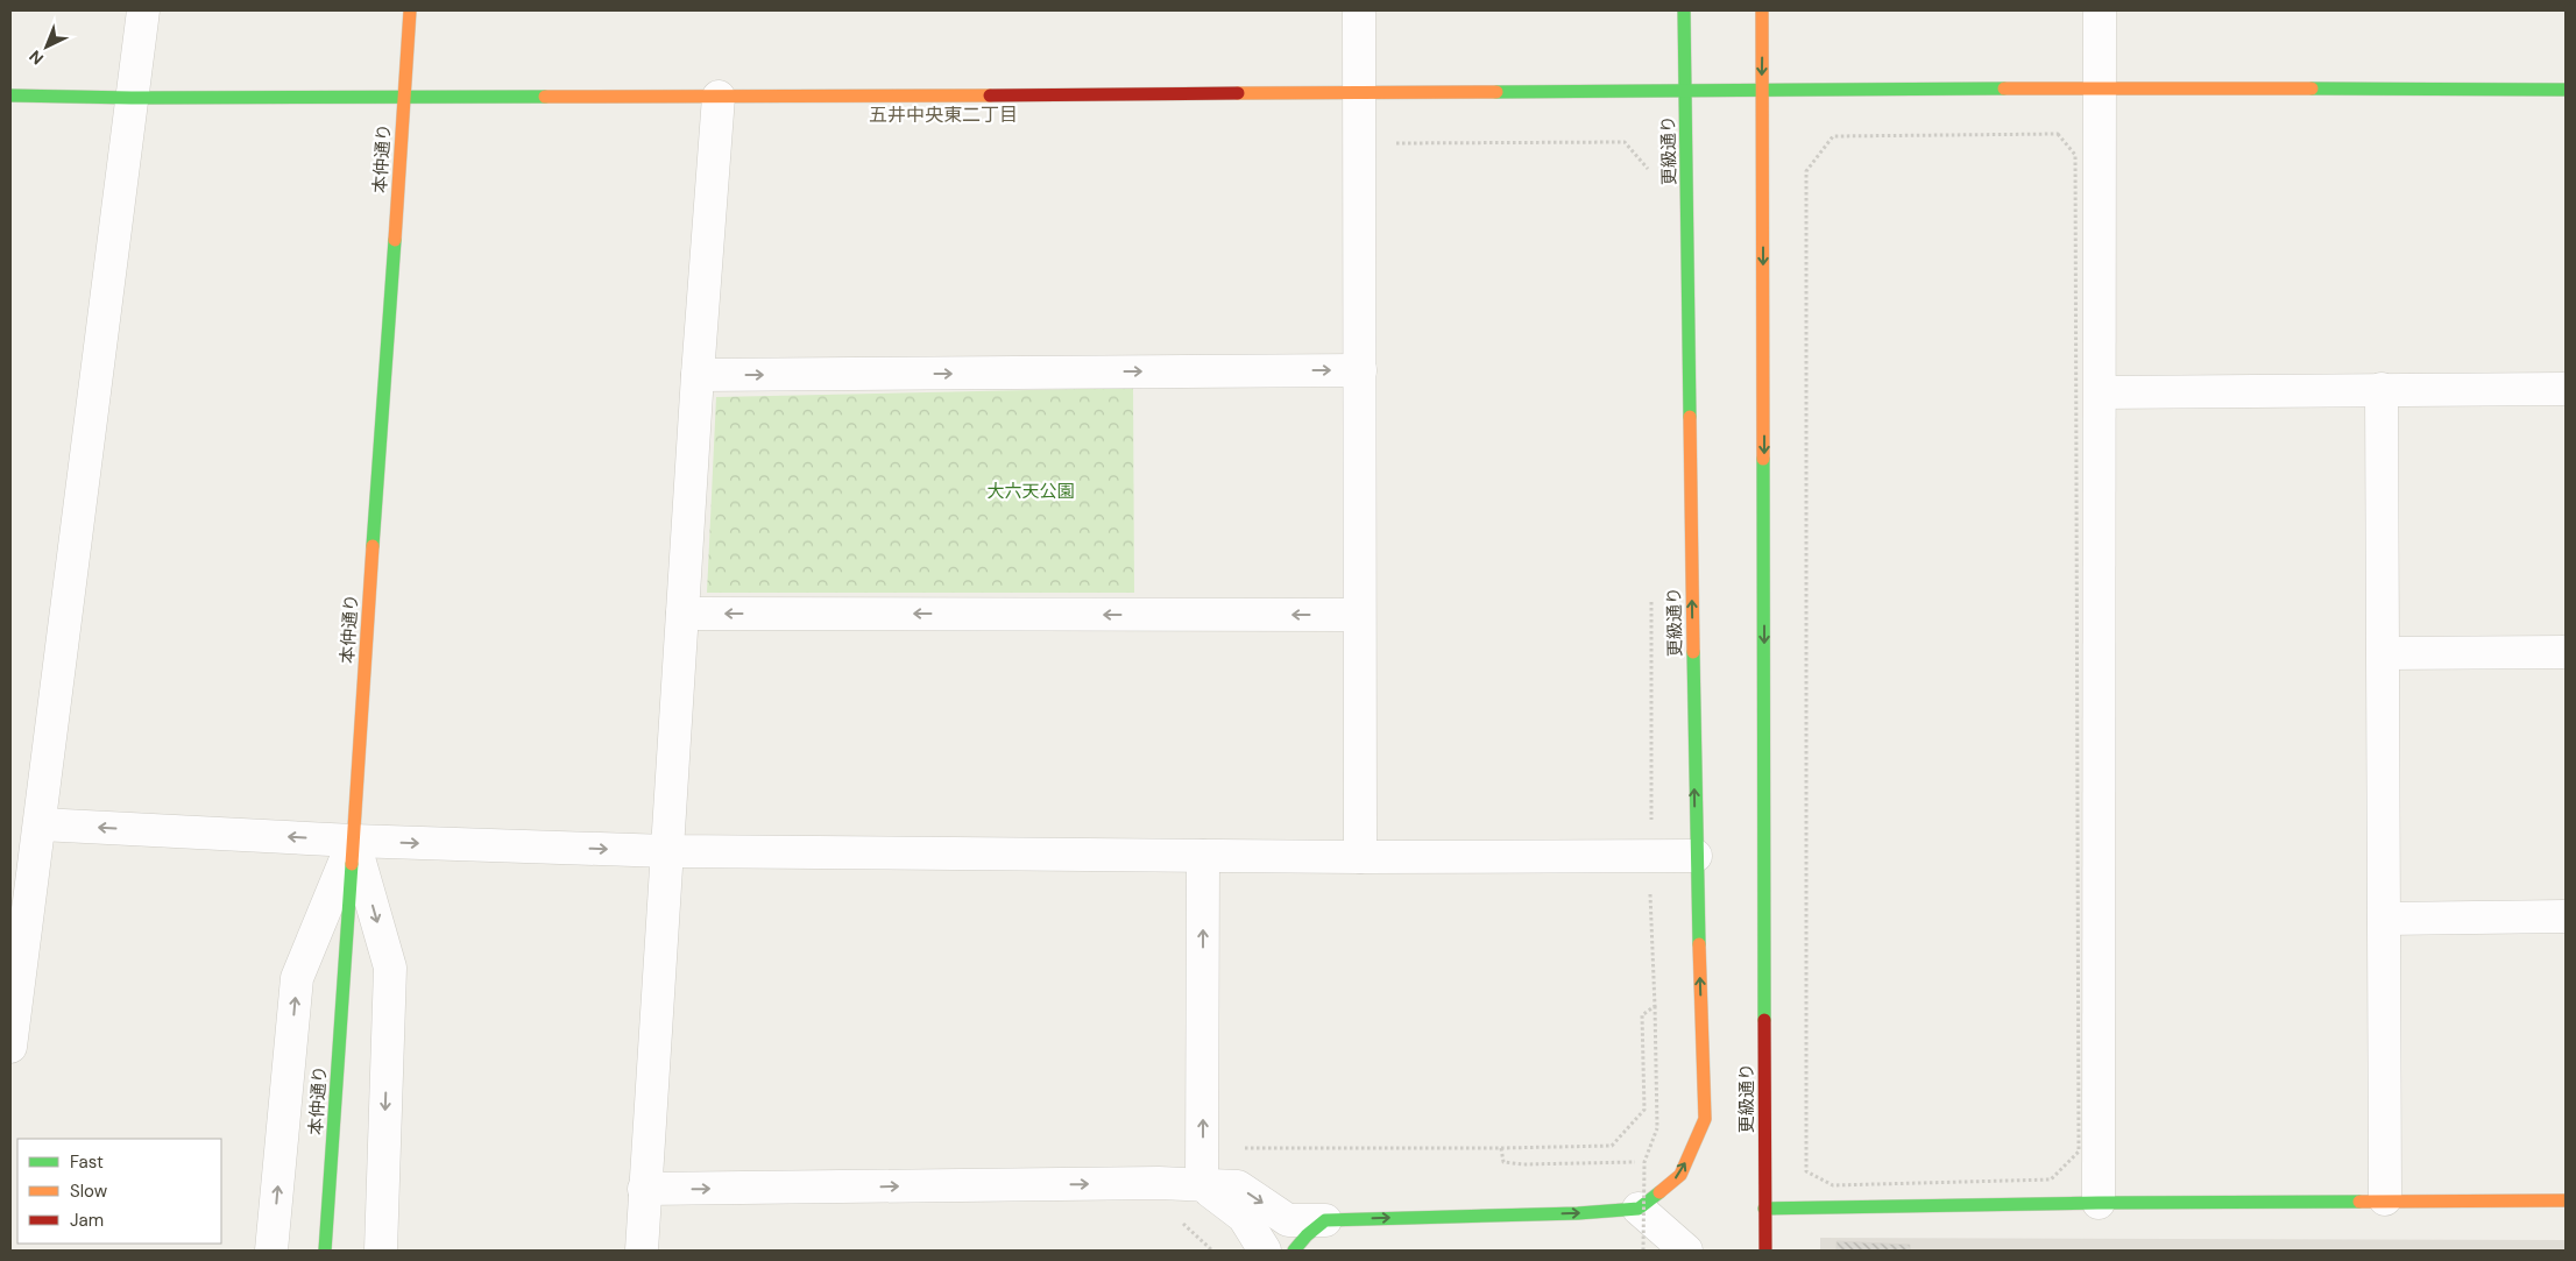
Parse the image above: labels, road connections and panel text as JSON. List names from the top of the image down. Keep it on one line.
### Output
{"streets":{"street":["更級通り","本仲通り"]},"districts":["五井中央東二丁目"],"parks":["大六天公園"],"legend":["Fast","Slow","Jam"],"north":"bottom left"}
